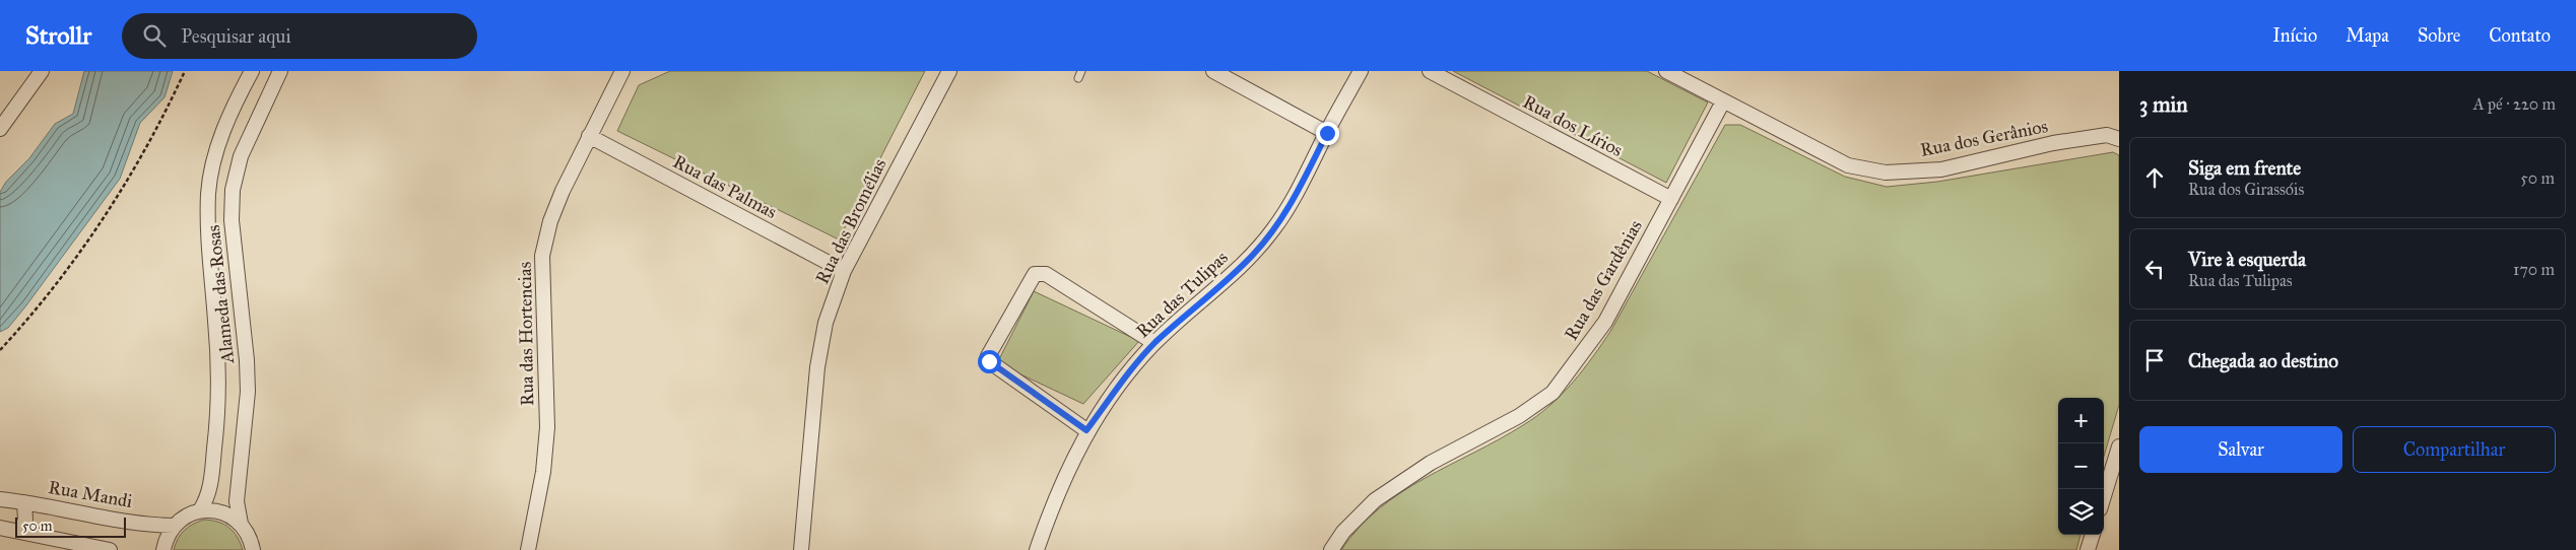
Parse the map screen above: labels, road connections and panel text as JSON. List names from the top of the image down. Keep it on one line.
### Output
{"streets":{"street":["Rua dos Lírios","Rua dos Gerânios","Rua das Palmas","Rua das Bromélias","Rua das Gardênias","Alameda das Rosas","Rua das Tulipas","Rua das Hortencias","Rua Mandi"]},"crossings":[["Rua dos Lírios","Rua das Gardênias"],["Rua dos Gerânios","Rua das Gardênias"],["Rua das Palmas","Rua das Bromélias"],["Rua das Palmas","Rua das Hortencias"]],"scale_bar":"50 m","page":{"header":"Strollr","search":"Pesquisar aqui","nav":["Início","Mapa","Sobre","Contato"],"heading":["3 min","A pé · 220 m"],"list":[["Siga em frente","Rua dos Girassóis","50 m"],["Vire à esquerda","Rua das Tulipas","170 m"],"Chegada ao destino"],"map_buttons":["+","−"],"buttons":["Salvar","Compartilhar"],"scale":"50 m"}}
